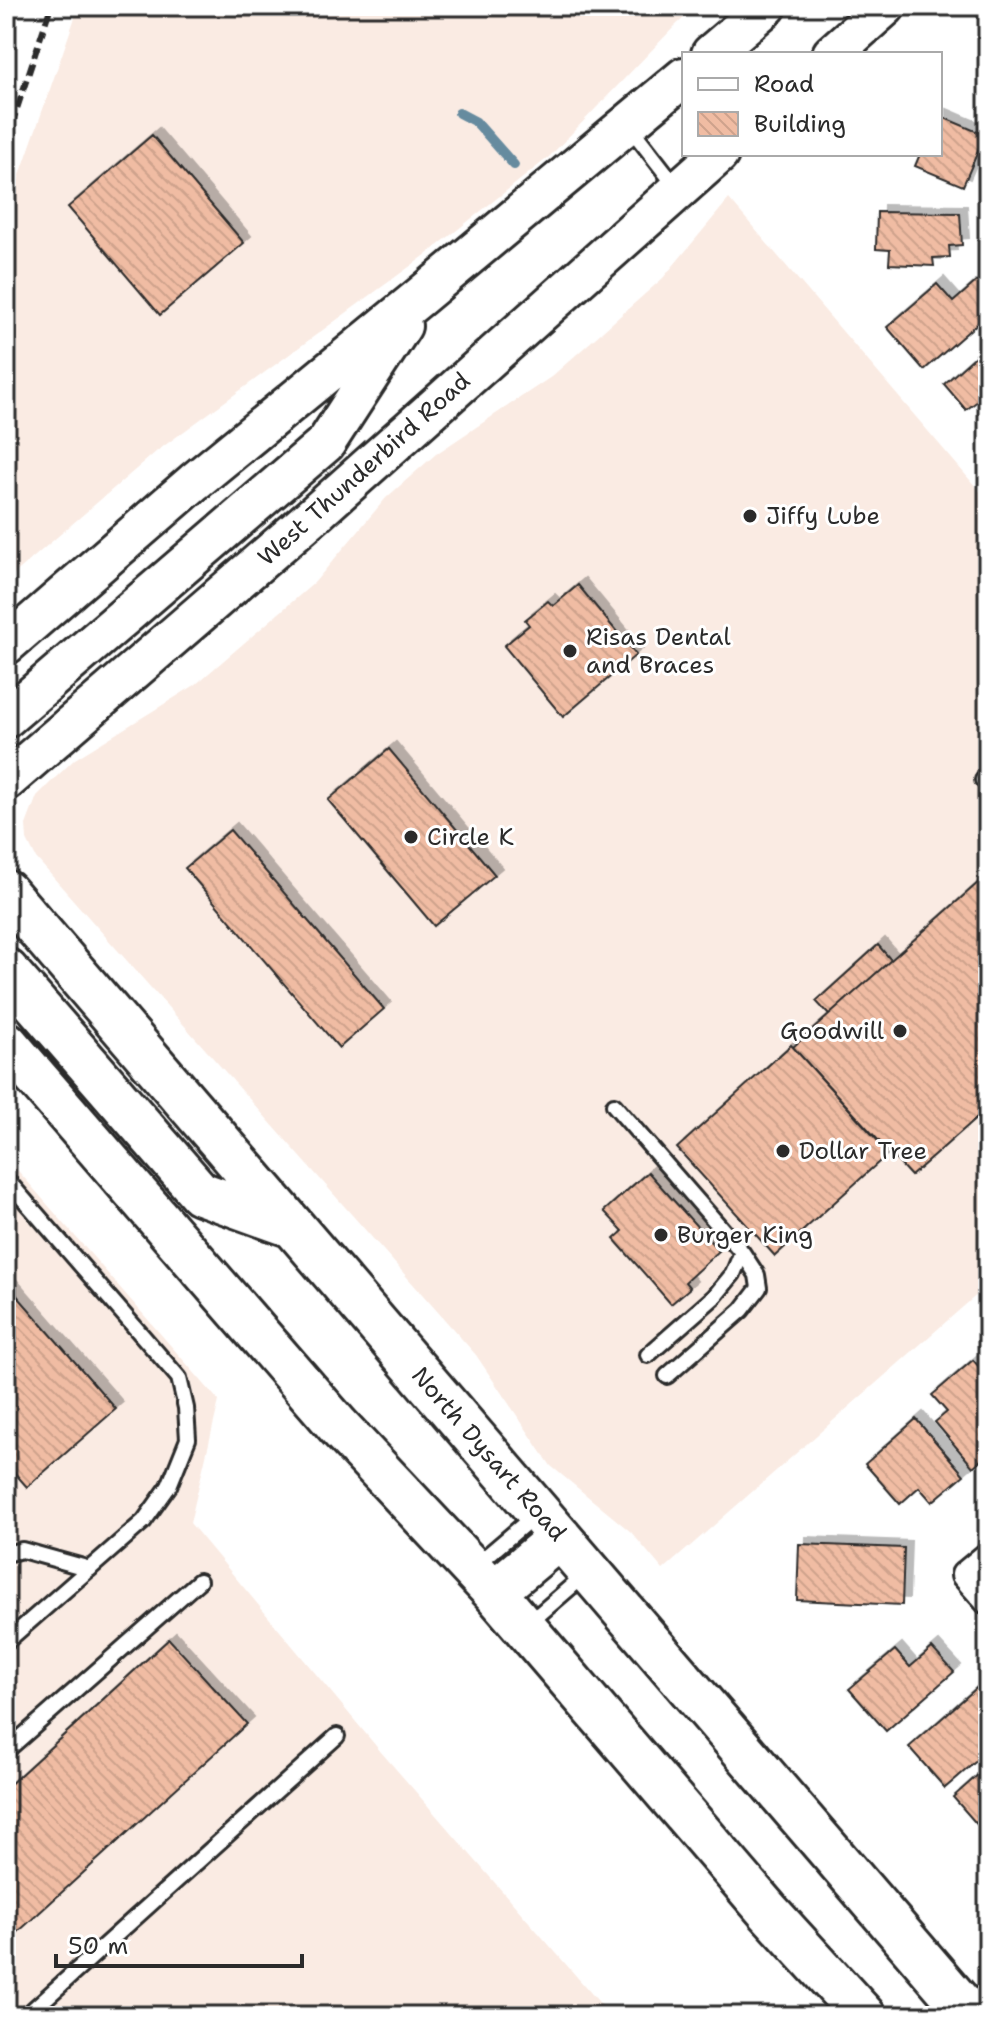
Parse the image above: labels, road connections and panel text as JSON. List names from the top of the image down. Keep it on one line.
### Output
{"streets":{"main road":["West Thunderbird Road","North Dysart Road"]},"places":["Jiffy Lube","Risas Dental and Braces","Circle K","Goodwill","Dollar Tree","Burger King"],"legend":["Road","Building"],"scale_bar":"50 m"}
